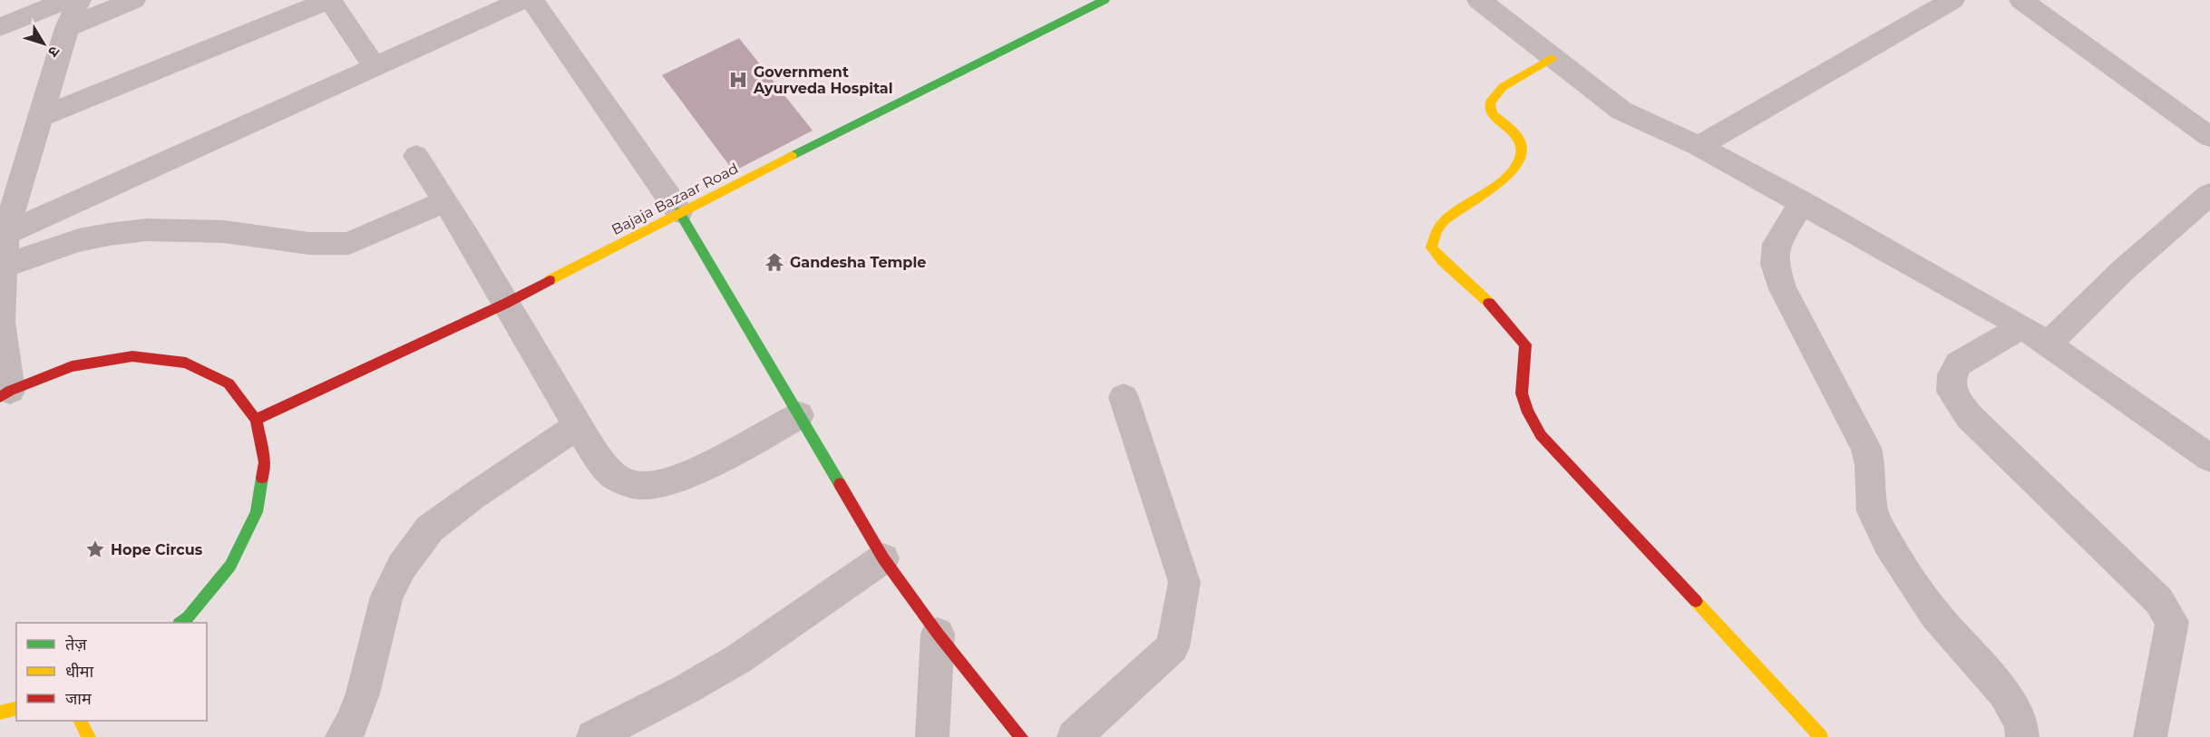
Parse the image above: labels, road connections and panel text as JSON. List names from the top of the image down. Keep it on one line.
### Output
{"streets":{"street":["Bajaja Bazaar Road"]},"places":{"hospital":["Government Ayurveda Hospital"],"temple":["Gandesha Temple"],"place":["Hope Circus"]},"legend":["तेज़","धीमा","जाम"],"north":"bottom right"}
